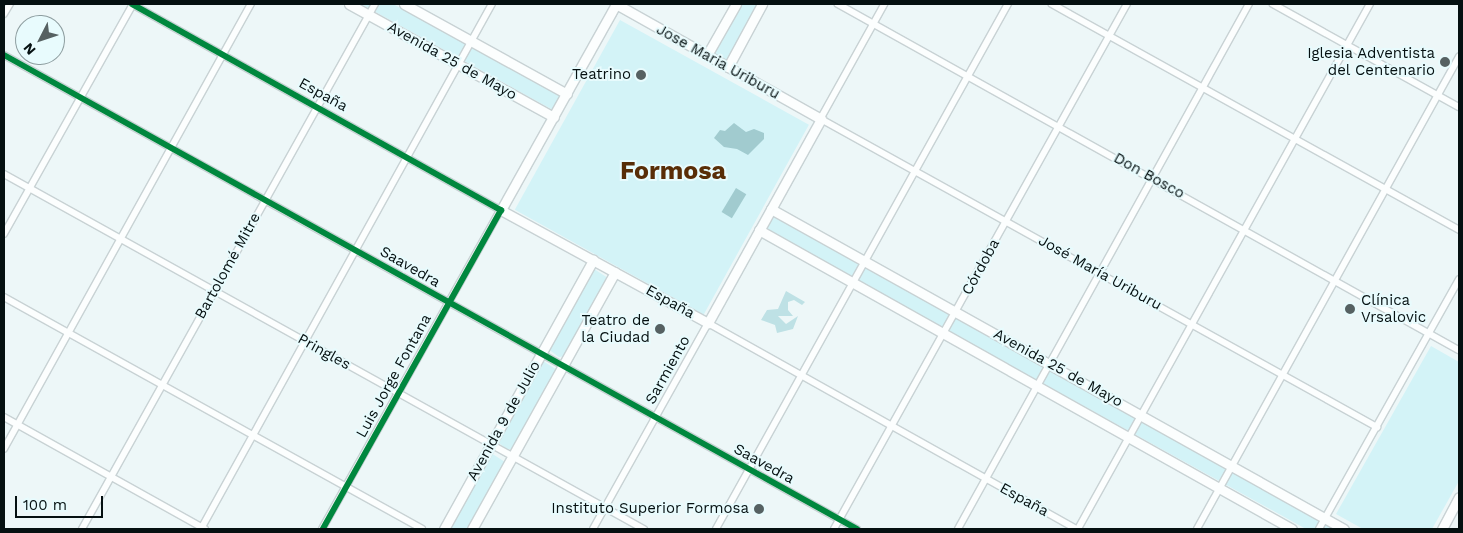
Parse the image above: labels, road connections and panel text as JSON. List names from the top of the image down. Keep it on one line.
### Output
{"streets":{"main road":["Avenida 25 de Mayo","Jose Maria Uriburu","España","Sarmiento","Luis Jorge Fontana","Avenida 9 de Julio"],"street":["Don Bosco","Bartolomé Mitre","Saavedra","Córdoba","José María Uriburu","Pringles"]},"crossings":[["Avenida 25 de Mayo","Bartolomé Mitre"],["Avenida 25 de Mayo","Córdoba"],["Avenida 25 de Mayo","Sarmiento"],["Avenida 25 de Mayo","Luis Jorge Fontana"],["Jose Maria Uriburu","José María Uriburu"],["Jose Maria Uriburu","Sarmiento"],["Jose Maria Uriburu","Luis Jorge Fontana"],["España","Bartolomé Mitre"],["España","Córdoba"],["España","Sarmiento"],["España","Luis Jorge Fontana"],["España","Avenida 9 de Julio"],["Don Bosco","Córdoba"],["Don Bosco","Sarmiento"],["Bartolomé Mitre","Saavedra"],["Bartolomé Mitre","Pringles"],["Saavedra","Córdoba"],["Saavedra","Sarmiento"],["Saavedra","Luis Jorge Fontana"],["Saavedra","Avenida 9 de Julio"],["Córdoba","José María Uriburu"],["José María Uriburu","Sarmiento"],["Pringles","Sarmiento"],["Pringles","Luis Jorge Fontana"],["Pringles","Avenida 9 de Julio"]],"districts":["Formosa"],"places":["Iglesia Adventista del Centenario","Teatrino","Clínica Vrsalovic","Teatro de la Ciudad","Instituto Superior Formosa"],"scale_bar":"100 m","north":"bottom left"}
